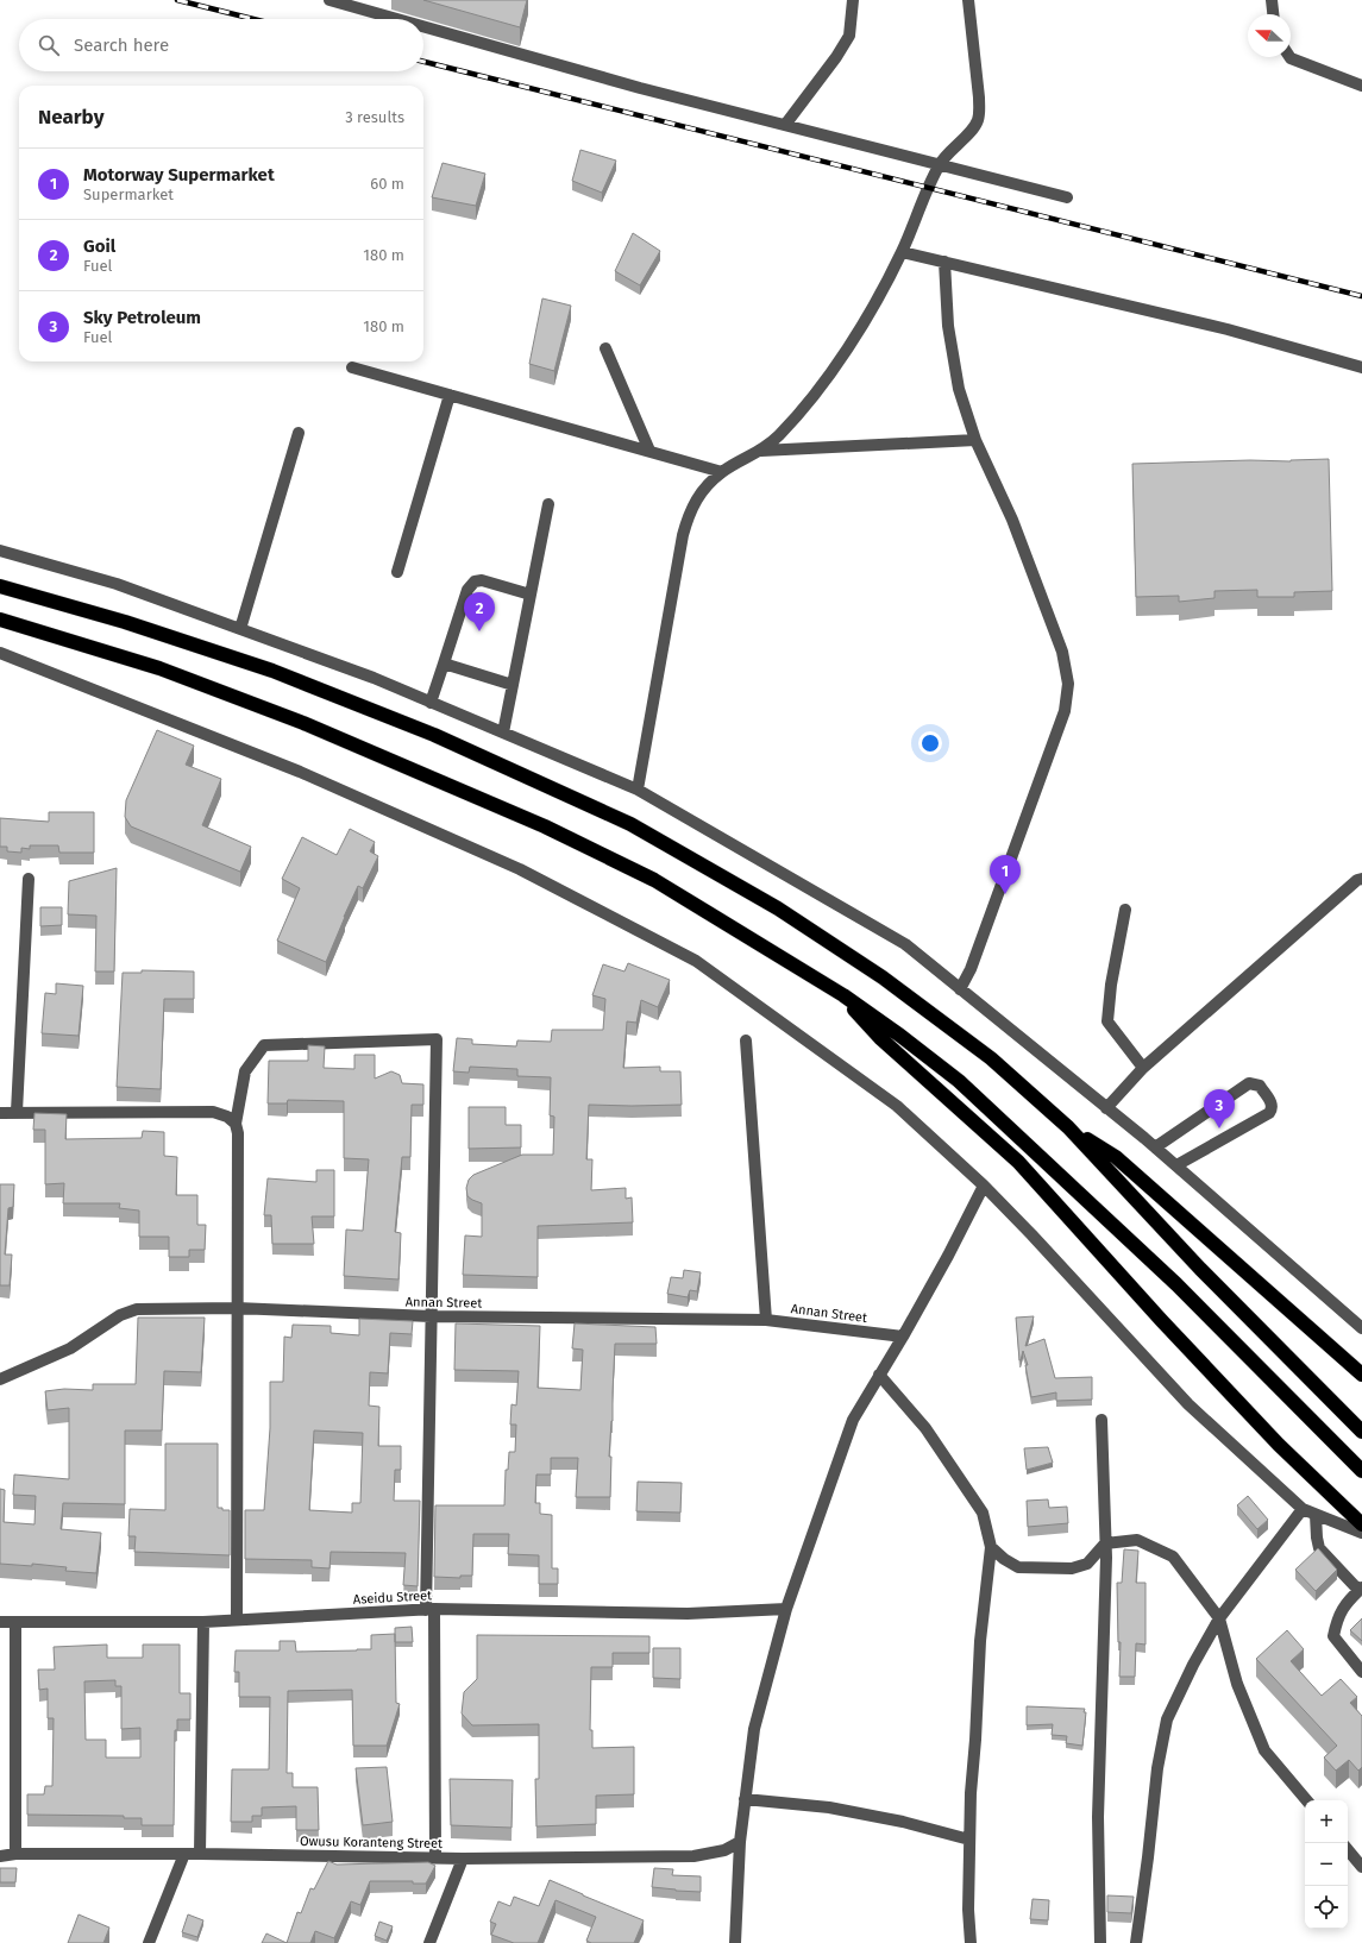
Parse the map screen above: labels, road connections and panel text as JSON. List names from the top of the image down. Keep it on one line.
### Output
{"streets":{"street":["Annan Street","Aseidu Street","Owusu Koranteng Street"]},"north":"left","page":{"search":"Search here","heading":["Nearby","3 results"],"list":[{"mark":"1","name":"Motorway Supermarket","note":"Supermarket","value":"60 m"},{"mark":"2","name":"Goil","note":"Fuel","value":"180 m"},{"mark":"3","name":"Sky Petroleum","note":"Fuel","value":"180 m"}],"pins":["2","1","3"],"map_buttons":["+","−"]}}
